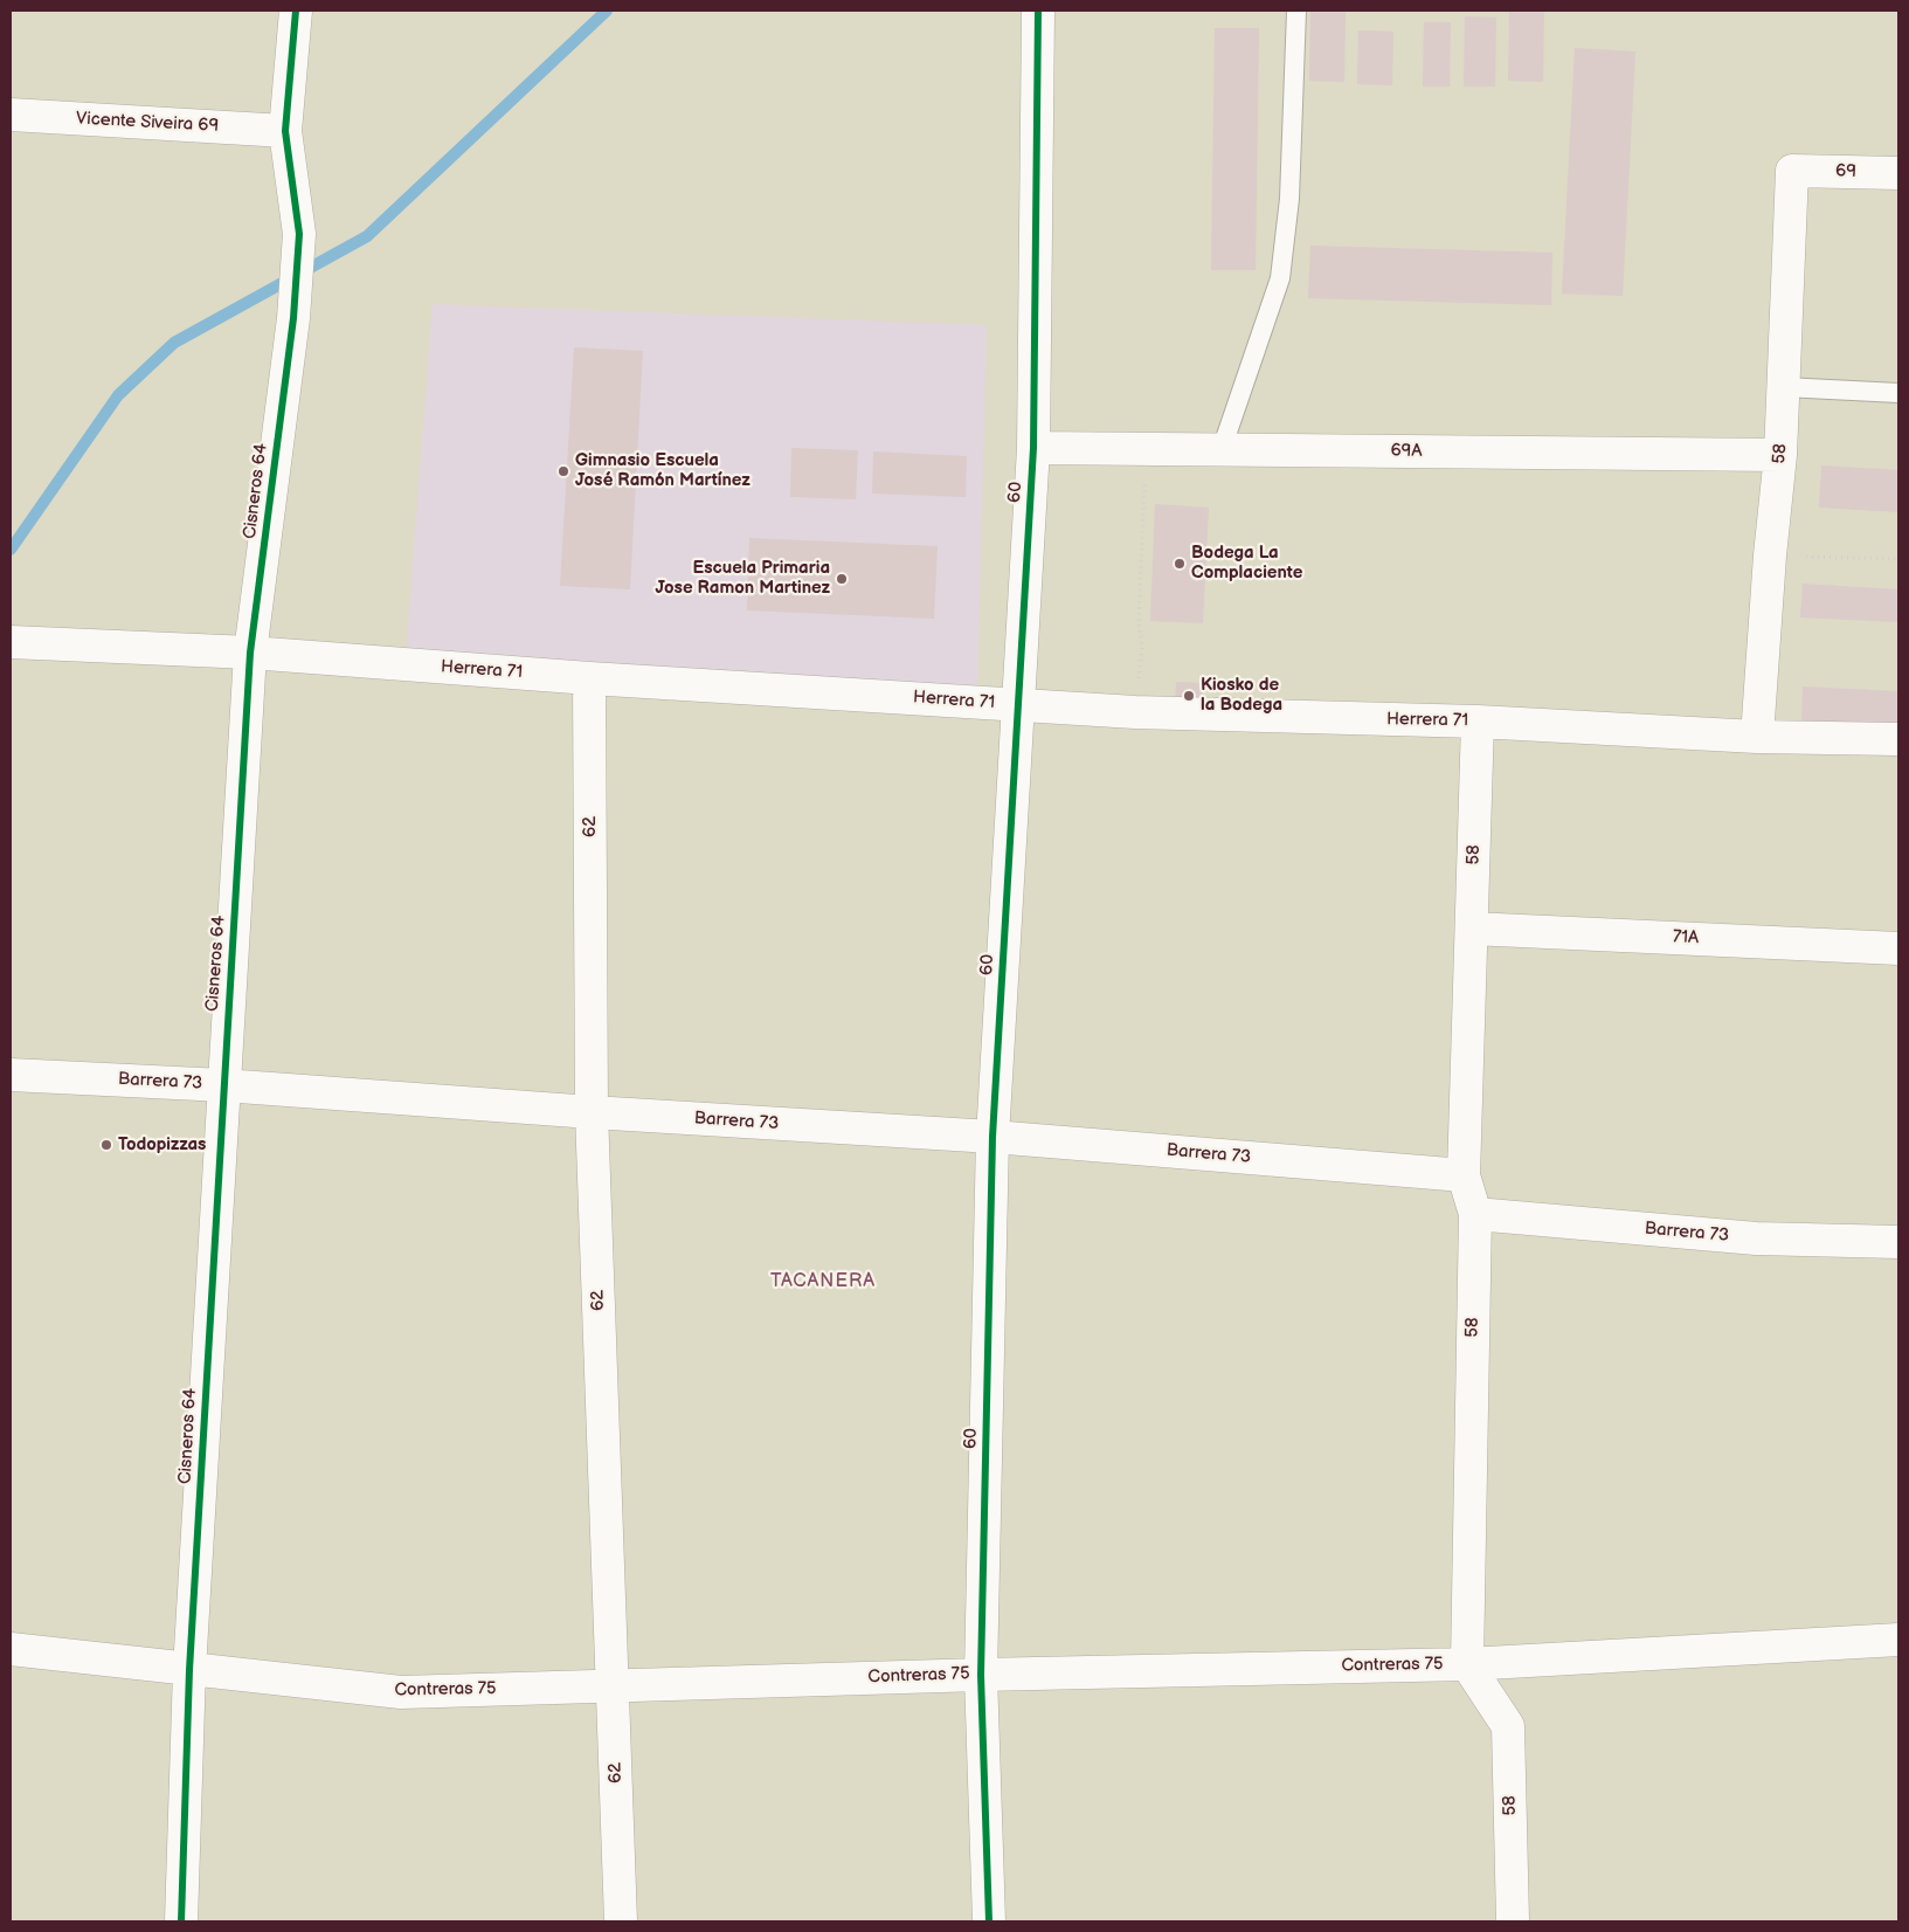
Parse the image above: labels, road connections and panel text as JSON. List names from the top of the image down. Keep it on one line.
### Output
{"streets":{"street":["Vicente Siveira 69","69","69A","58","Cisneros 64","60","Herrera 71","62","71A","Barrera 73","Contreras 75"]},"crossings":[["Vicente Siveira 69","Cisneros 64"],["69","58"],["69A","58"],["69A","60"],["58","Herrera 71"],["58","71A"],["58","Barrera 73"],["58","Contreras 75"],["Cisneros 64","Herrera 71"],["Cisneros 64","Barrera 73"],["Cisneros 64","Contreras 75"],["60","Herrera 71"],["60","Barrera 73"],["60","Contreras 75"],["Herrera 71","62"],["62","Barrera 73"],["62","Contreras 75"]],"districts":["TACANERA"],"places":["Gimnasio Escuela José Ramón Martínez","Bodega La Complaciente","Escuela Primaria Jose Ramon Martinez","Kiosko de la Bodega","Todopizzas"]}
